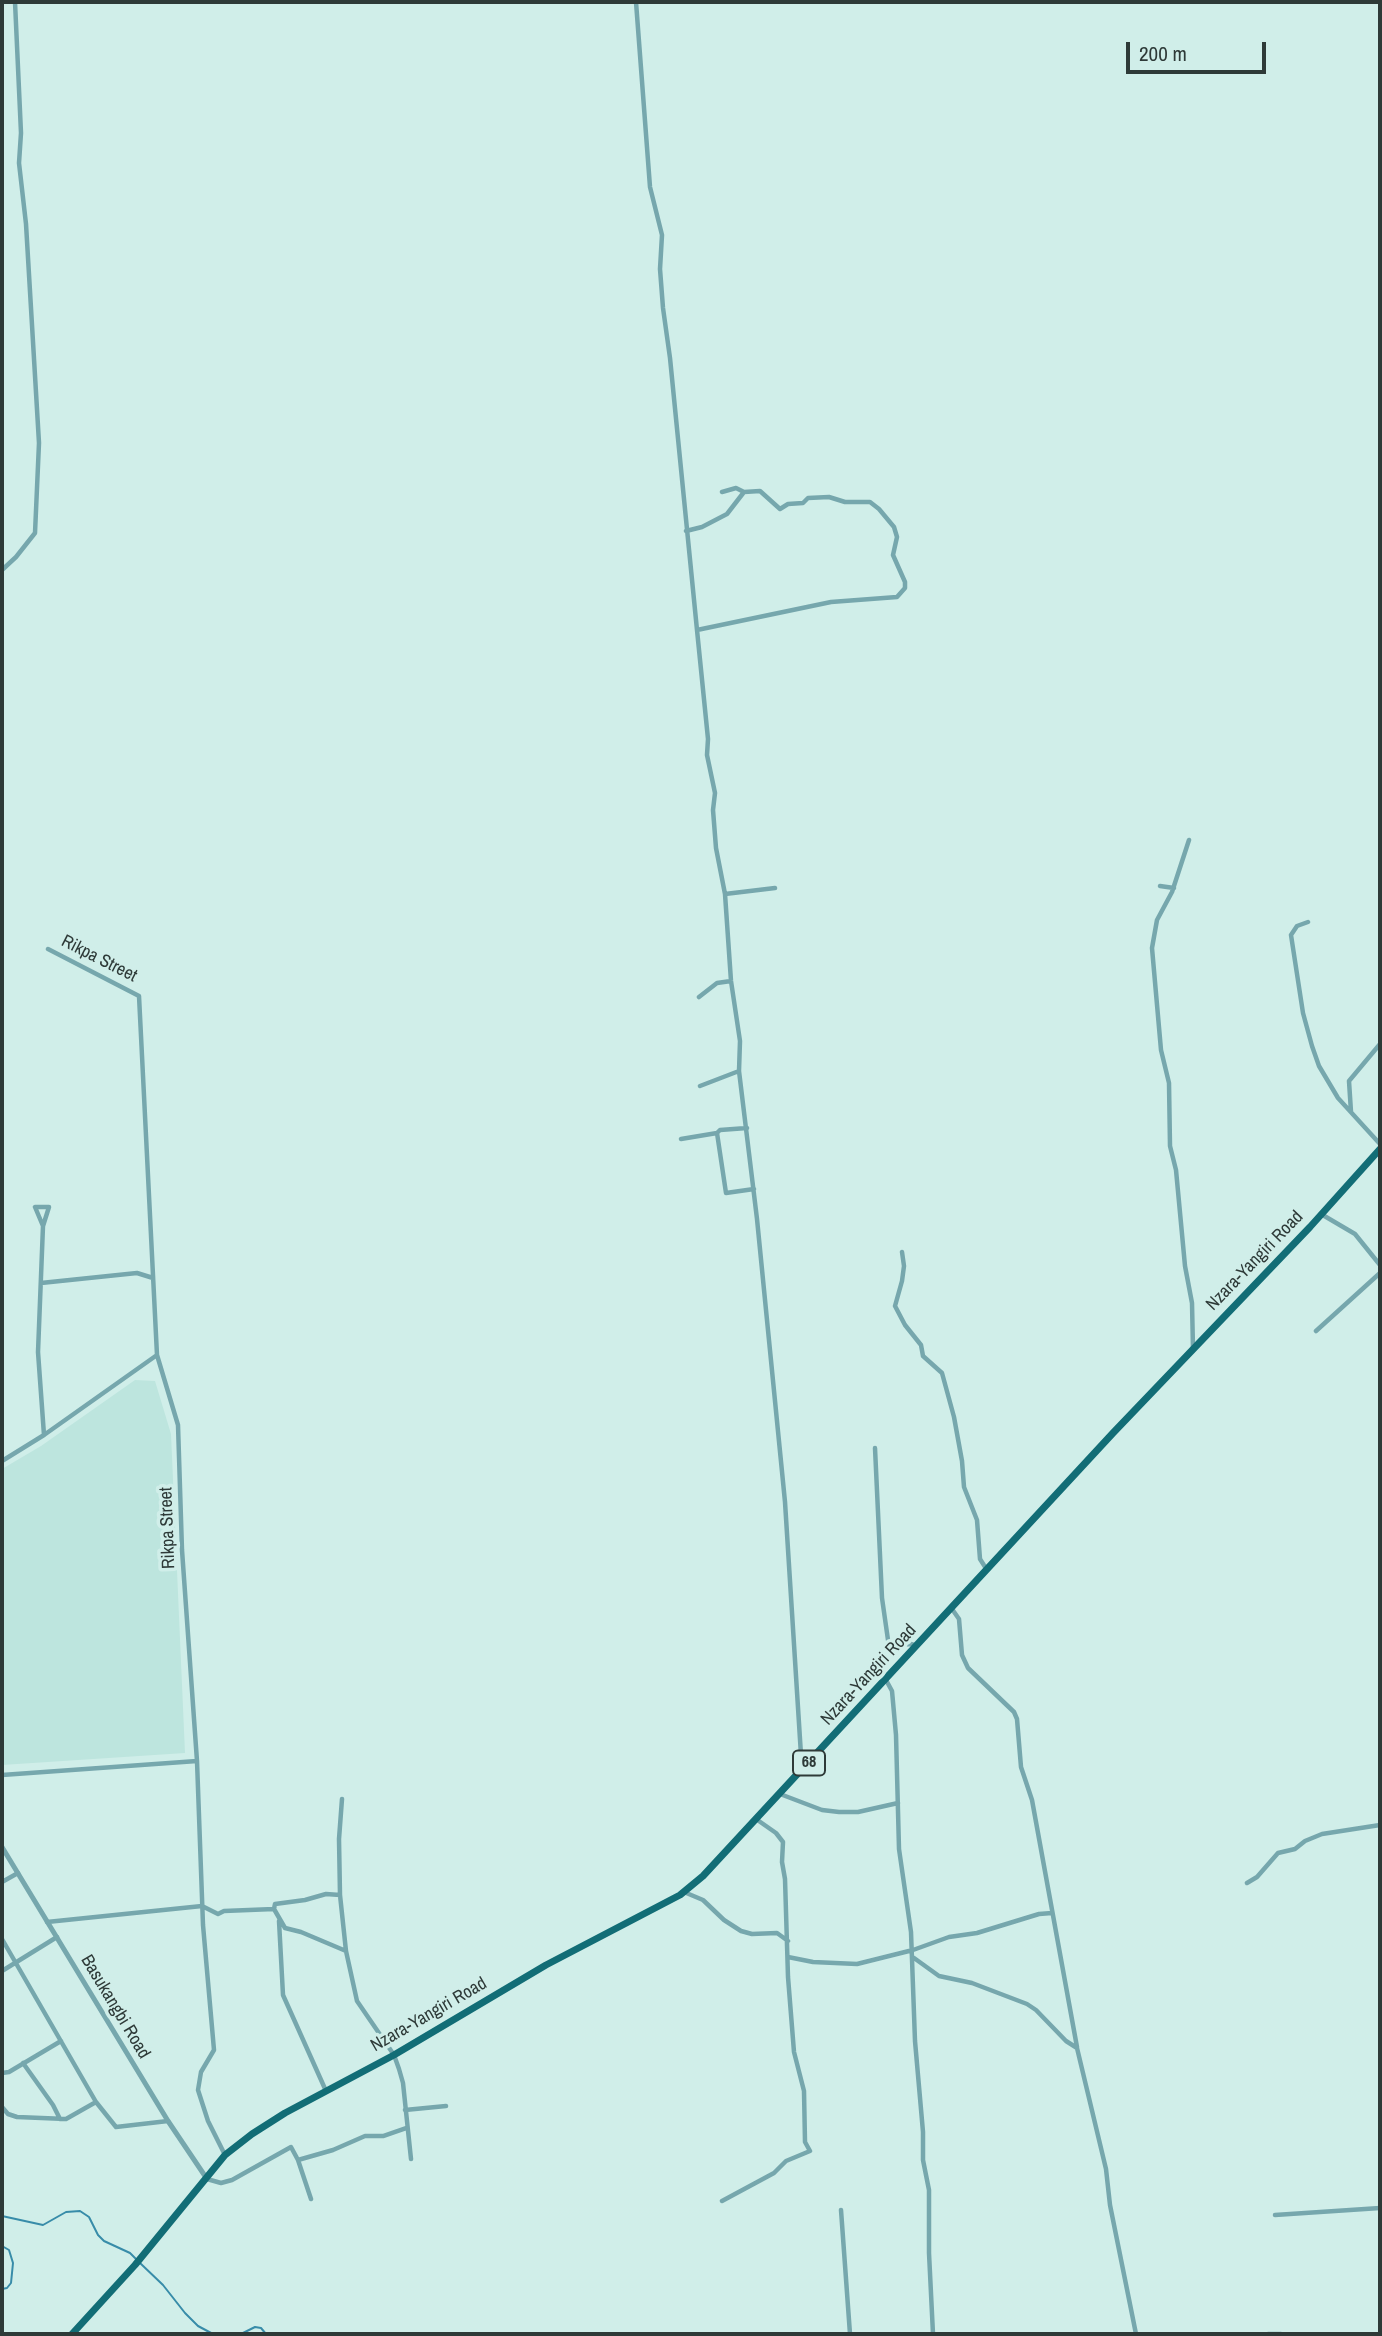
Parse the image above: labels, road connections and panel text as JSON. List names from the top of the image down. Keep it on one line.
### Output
{"streets":{"main road":["Nzara-Yangiri Road","68"],"street":["Rikpa Street","Basukangbi Road"]},"crossings":[["Rikpa Street","Nzara-Yangiri Road"],["Nzara-Yangiri Road","Basukangbi Road"]],"scale_bar":"200 m"}
